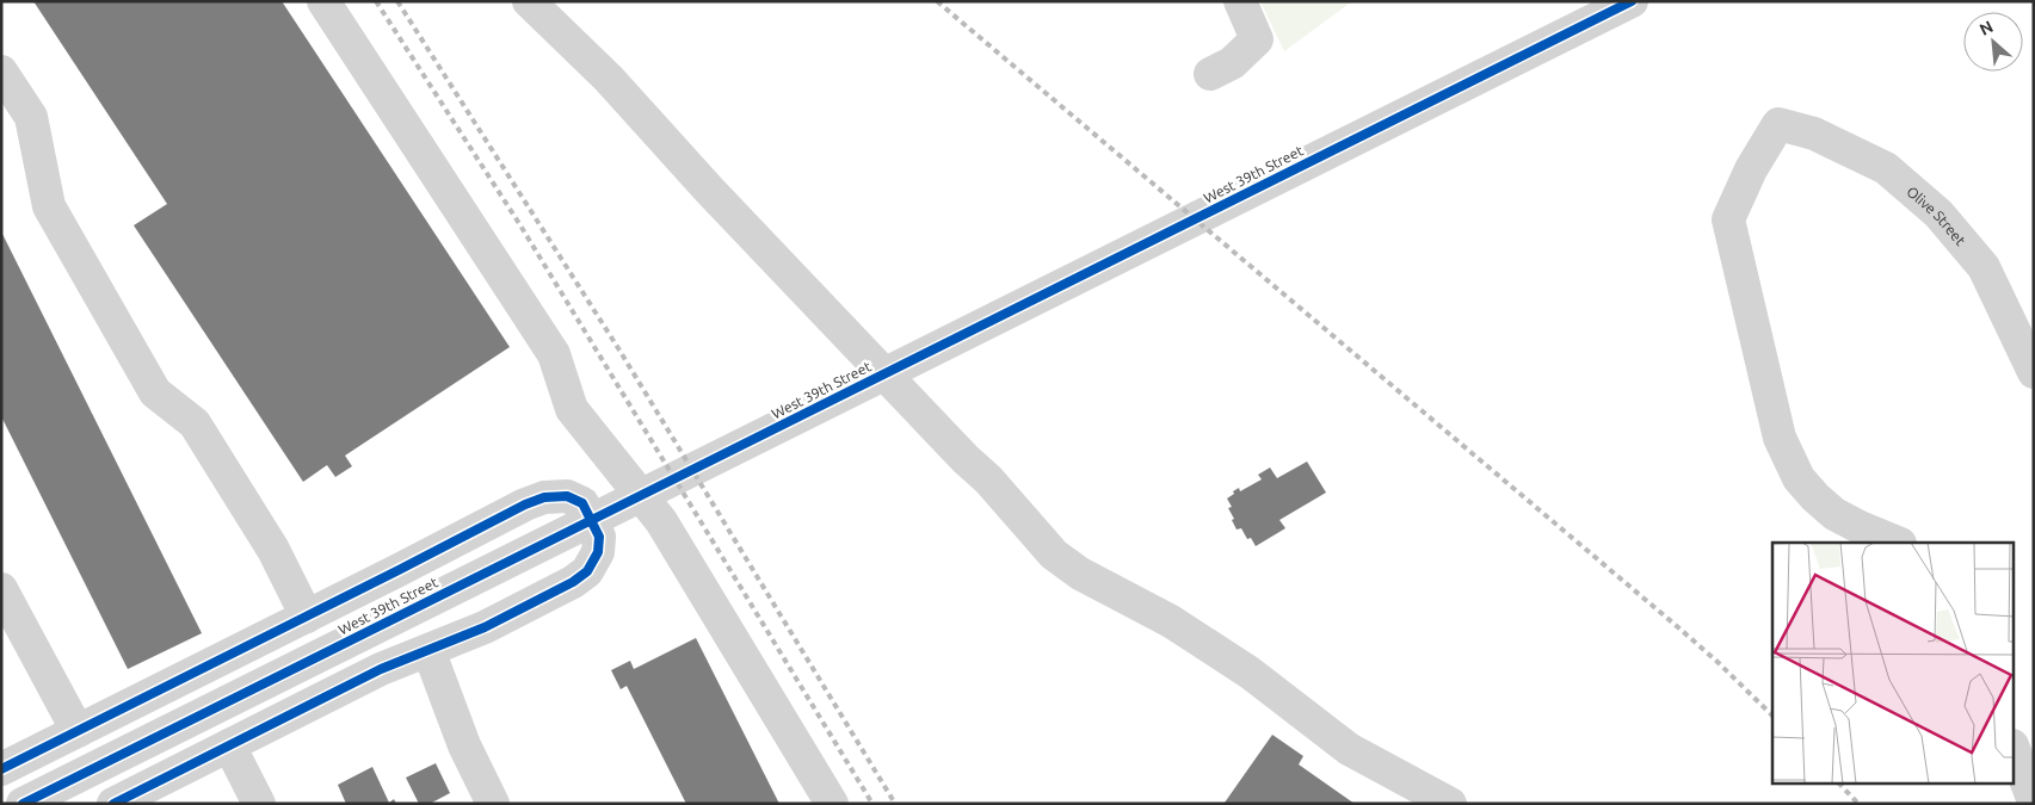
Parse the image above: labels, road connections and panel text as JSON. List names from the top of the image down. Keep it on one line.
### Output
{"streets":{"street":["West 39th Street","Olive Street"]},"north":"top left"}
